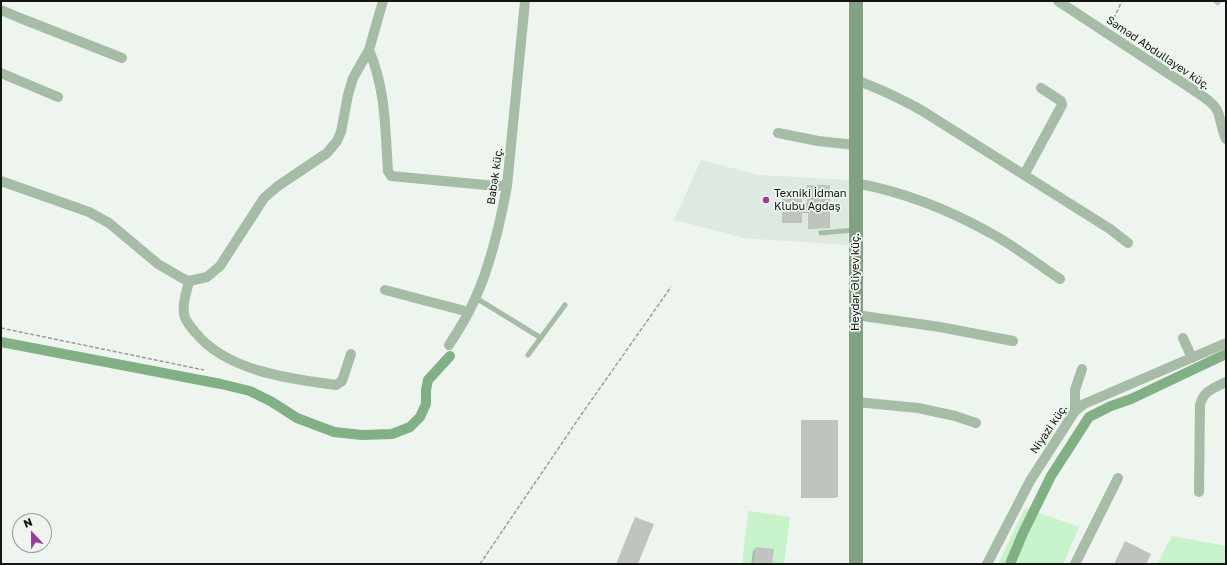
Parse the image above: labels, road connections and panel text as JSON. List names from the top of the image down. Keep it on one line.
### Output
{"streets":{"main road":["Heydər Əliyev küç."],"street":["Səməd Abdullayev küç.","Babək küç.","Niyazi küç."]},"places":["Texniki İdman Klubu Ağdaş"],"north":"top"}
